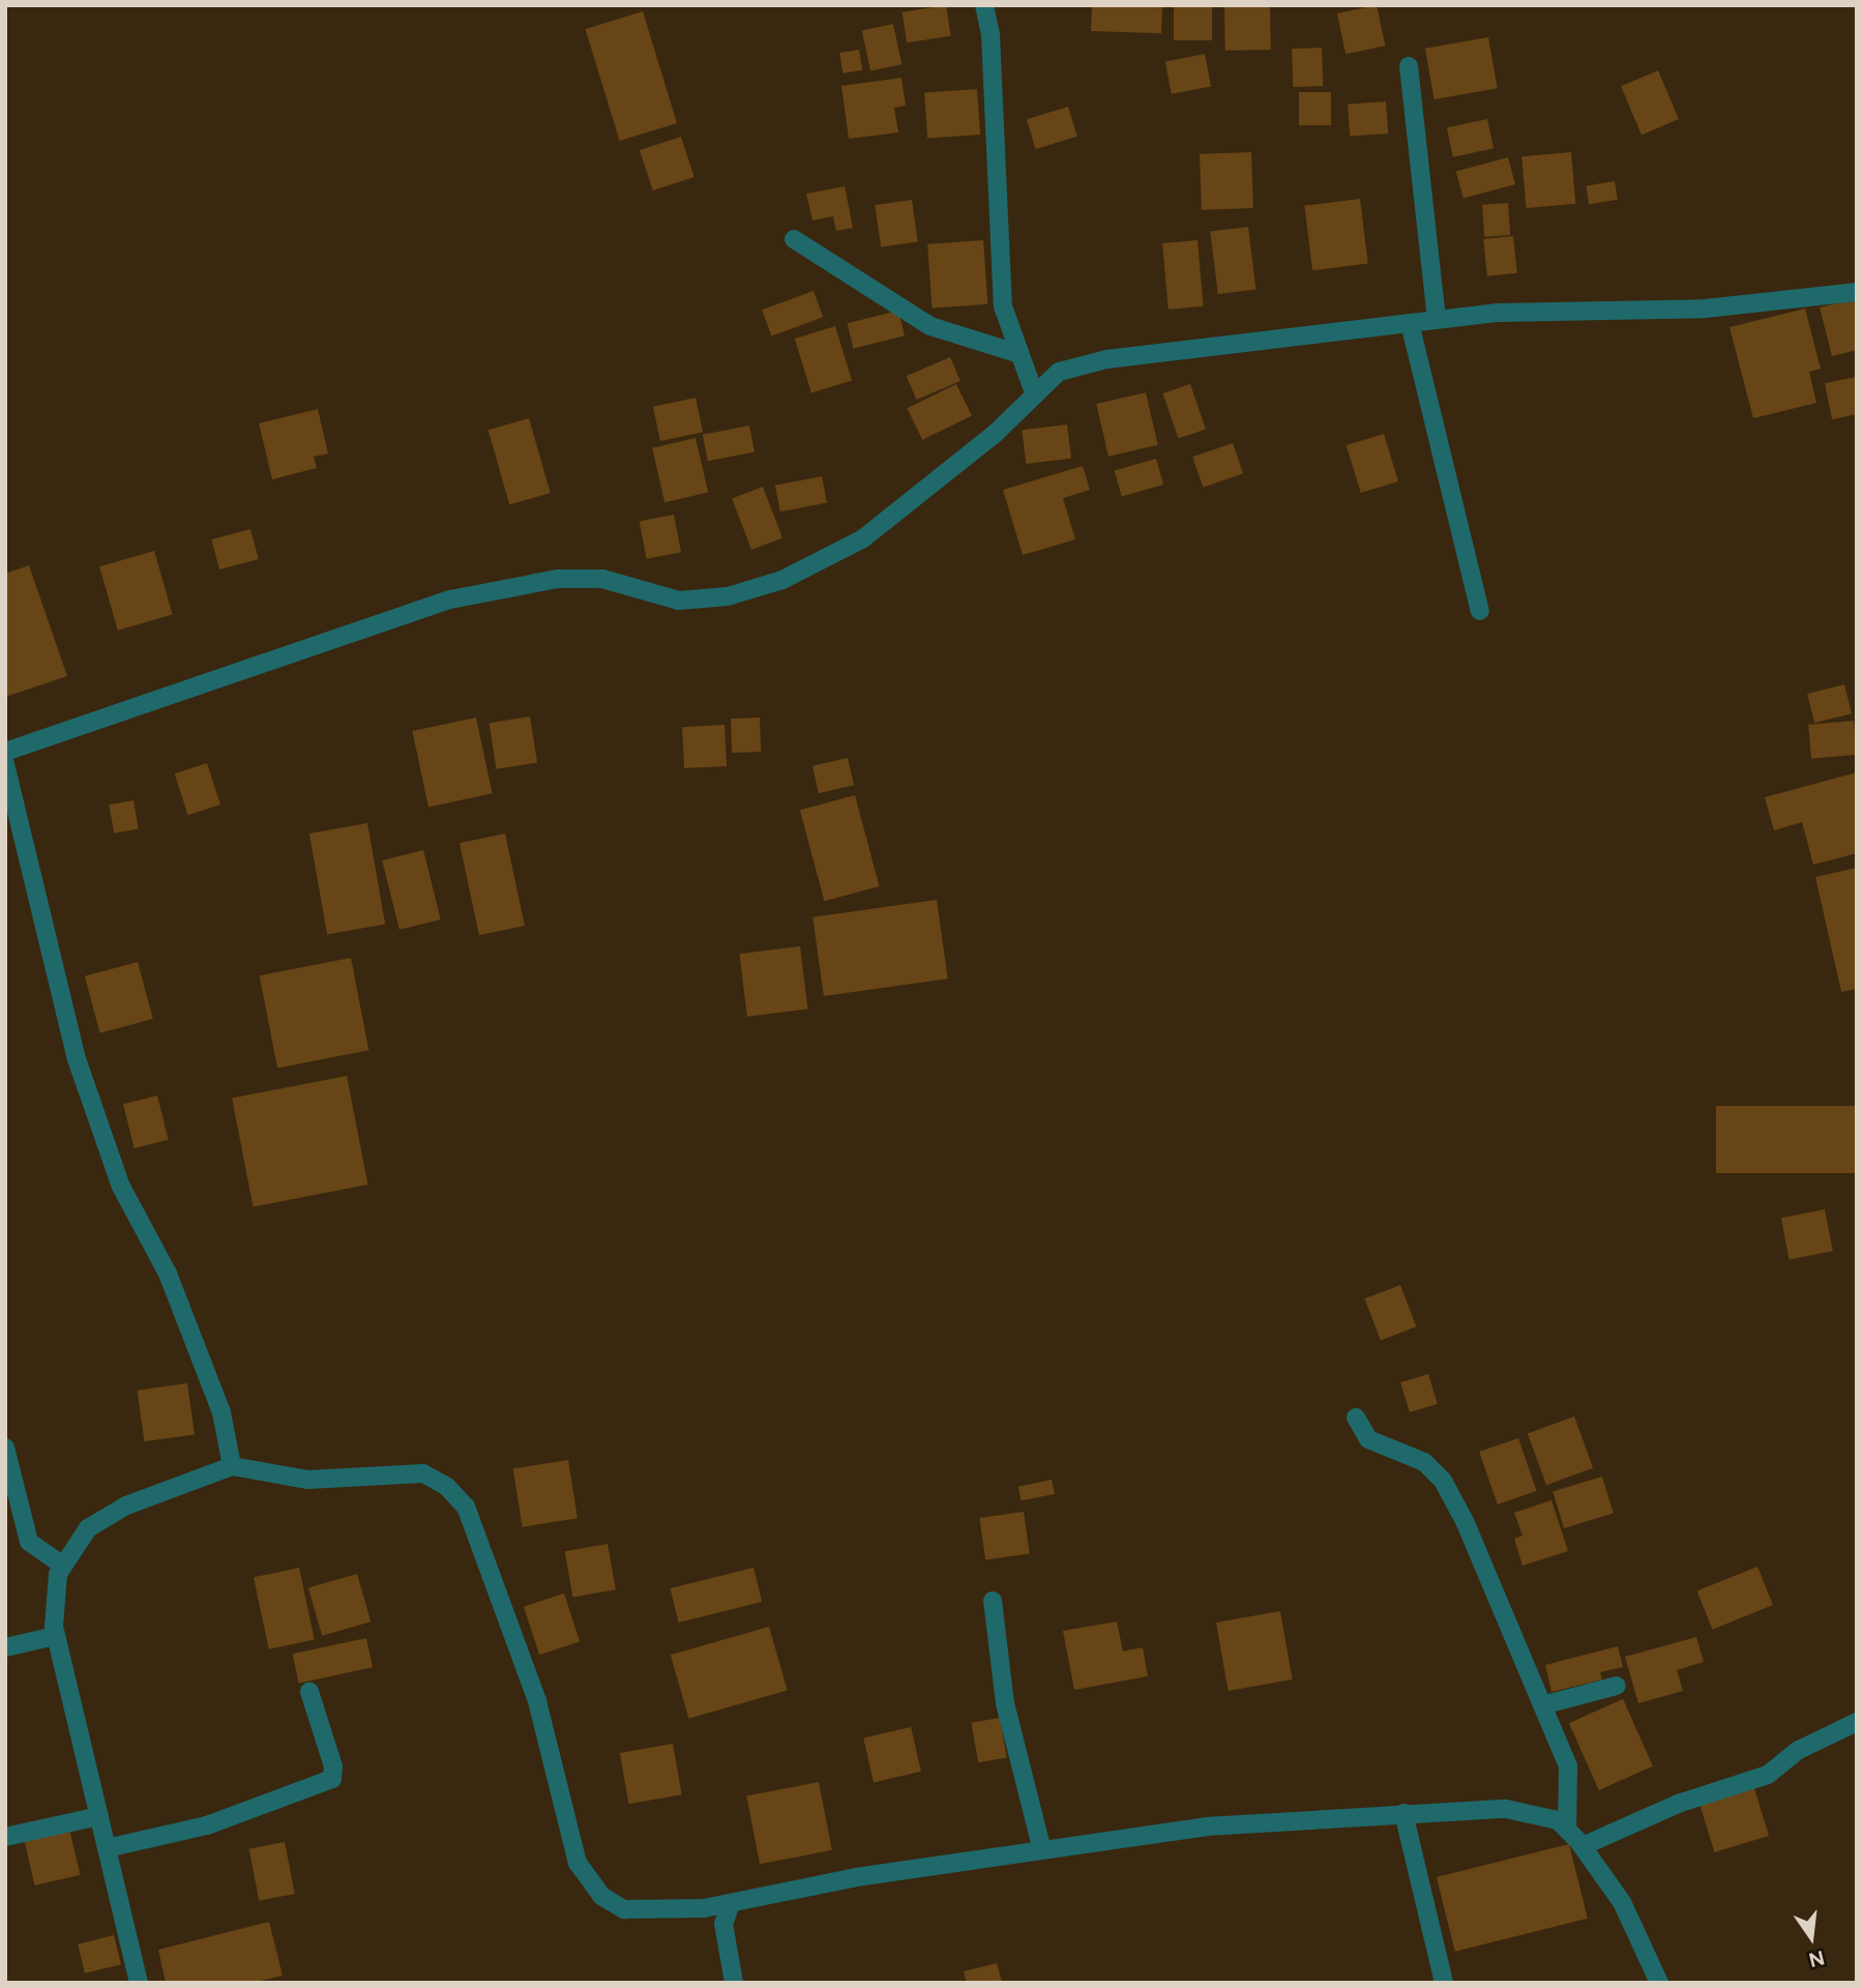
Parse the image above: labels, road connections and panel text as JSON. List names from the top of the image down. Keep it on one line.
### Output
{"north":"bottom"}
